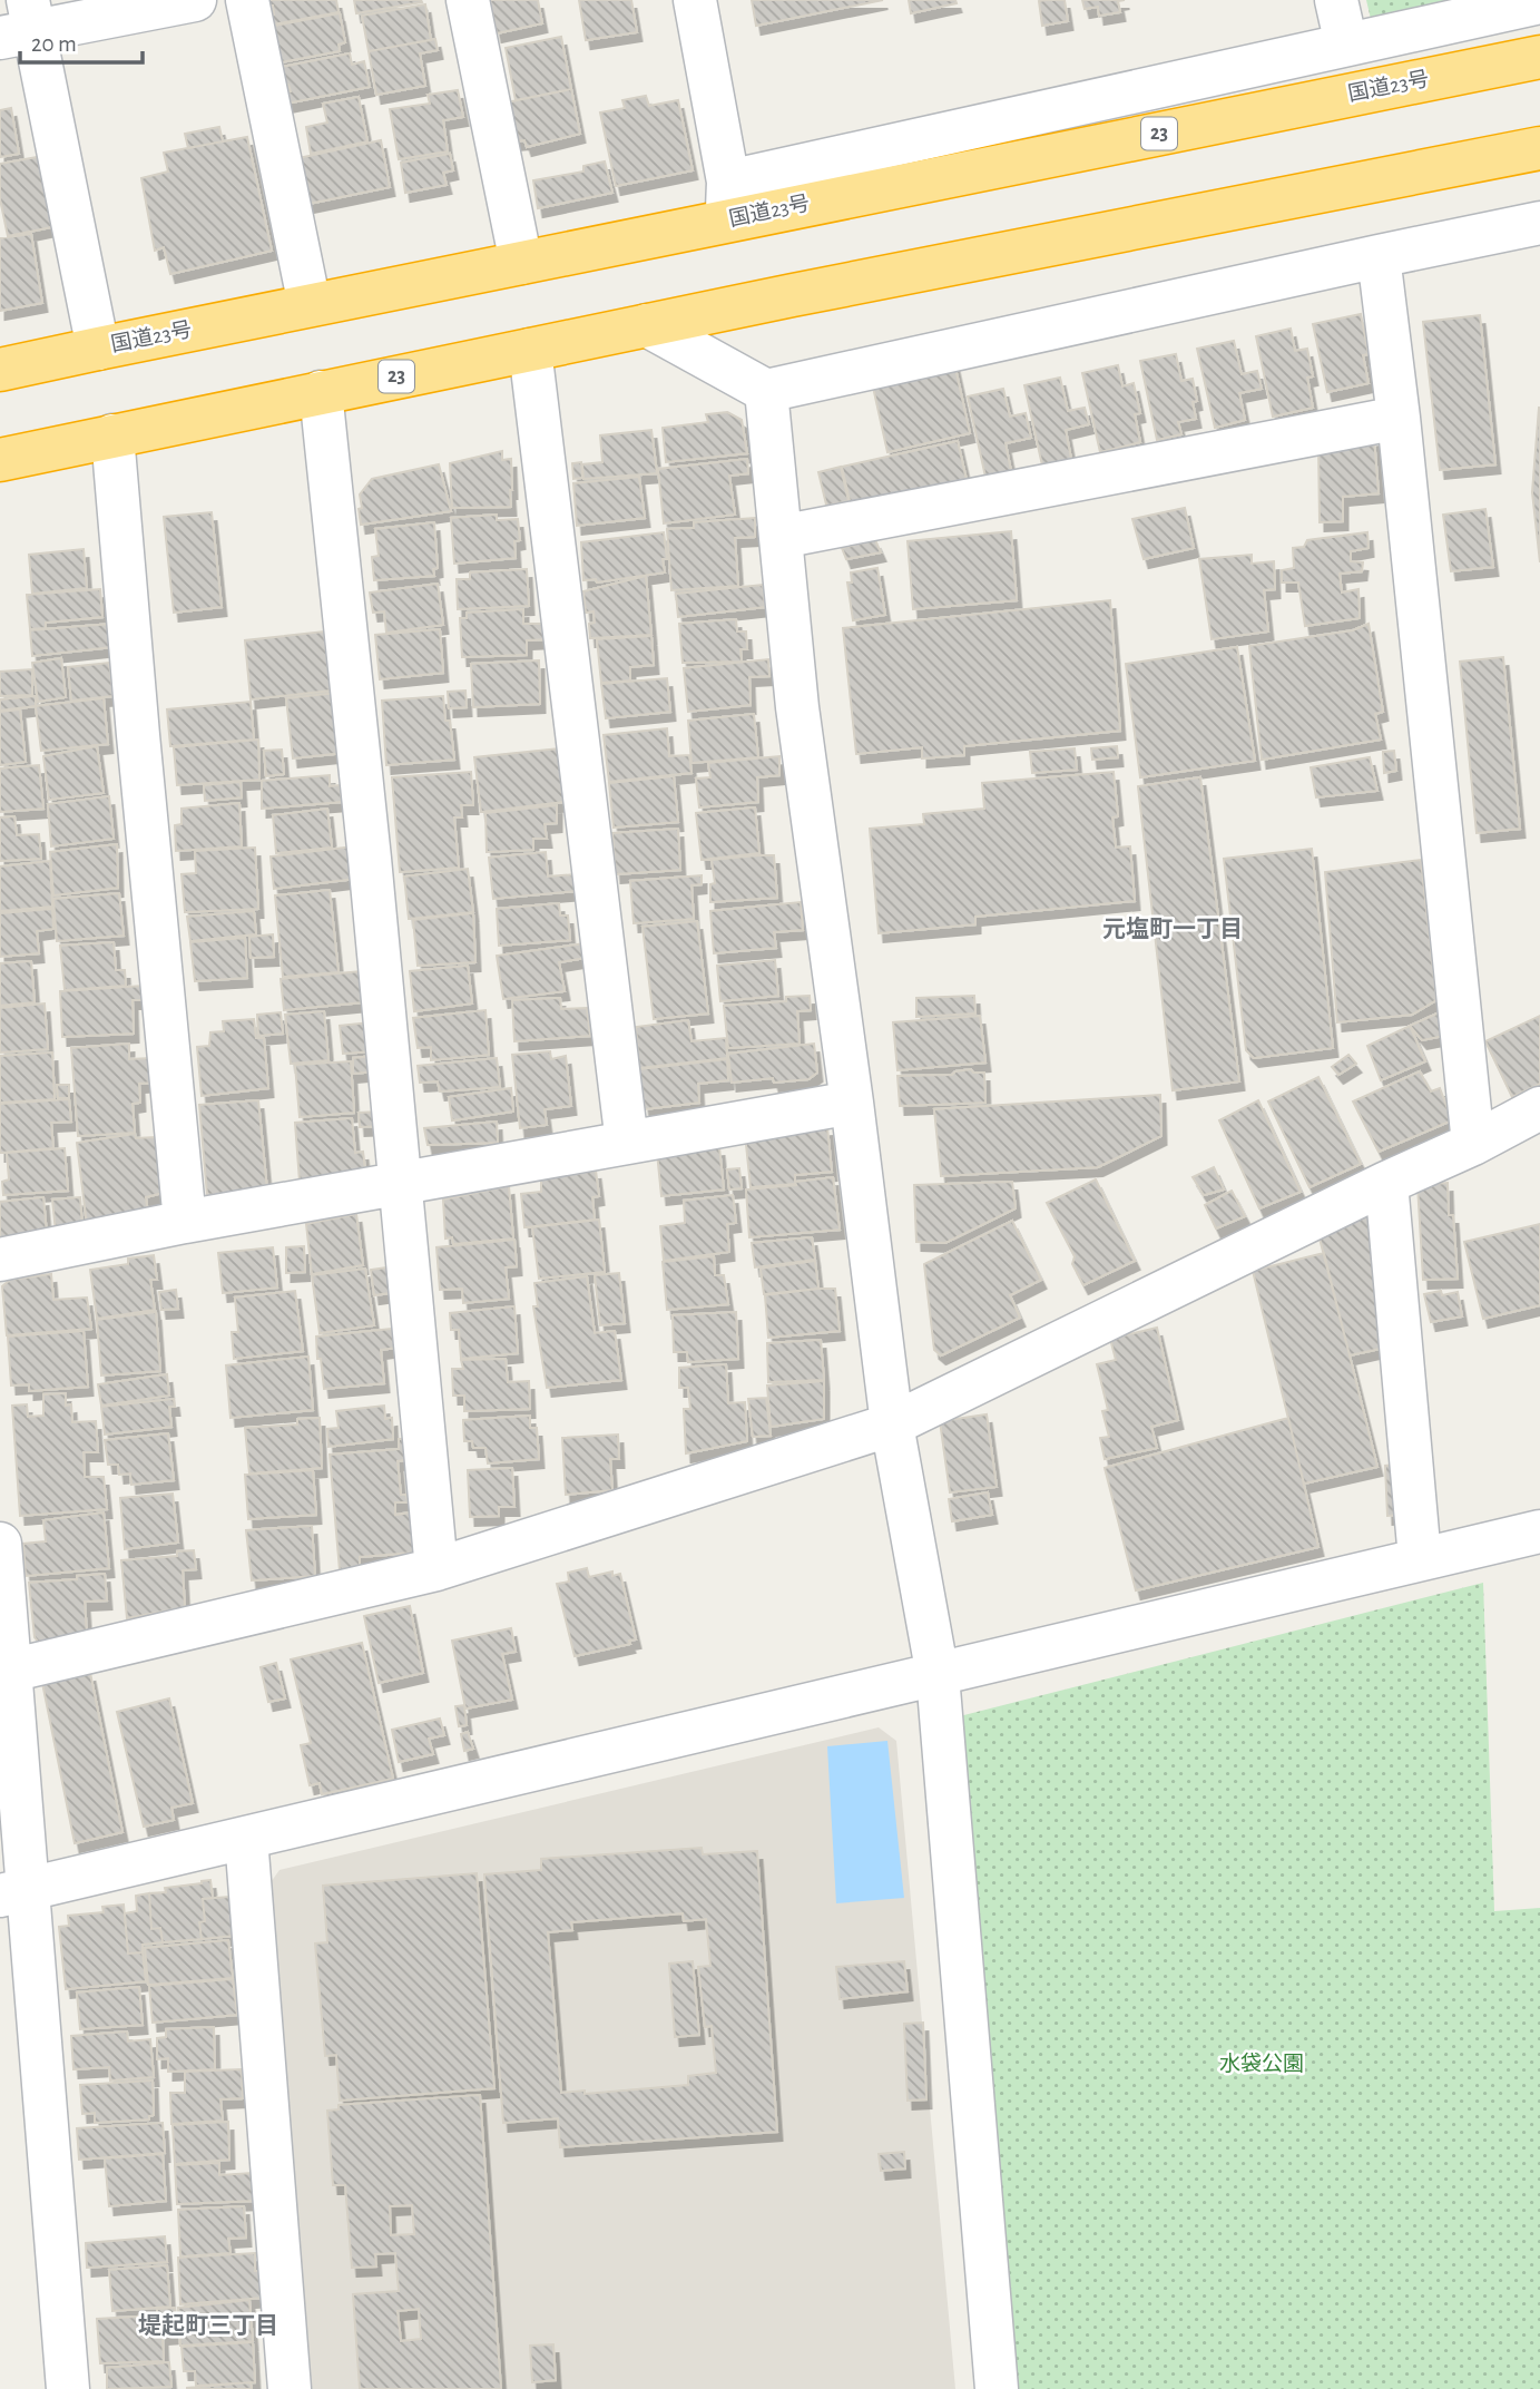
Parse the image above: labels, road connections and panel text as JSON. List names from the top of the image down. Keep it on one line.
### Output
{"streets":{"highway":["国道23号","23"]},"districts":["元塩町一丁目","堤起町三丁目"],"parks":["水袋公園"],"scale_bar":"20 m"}
